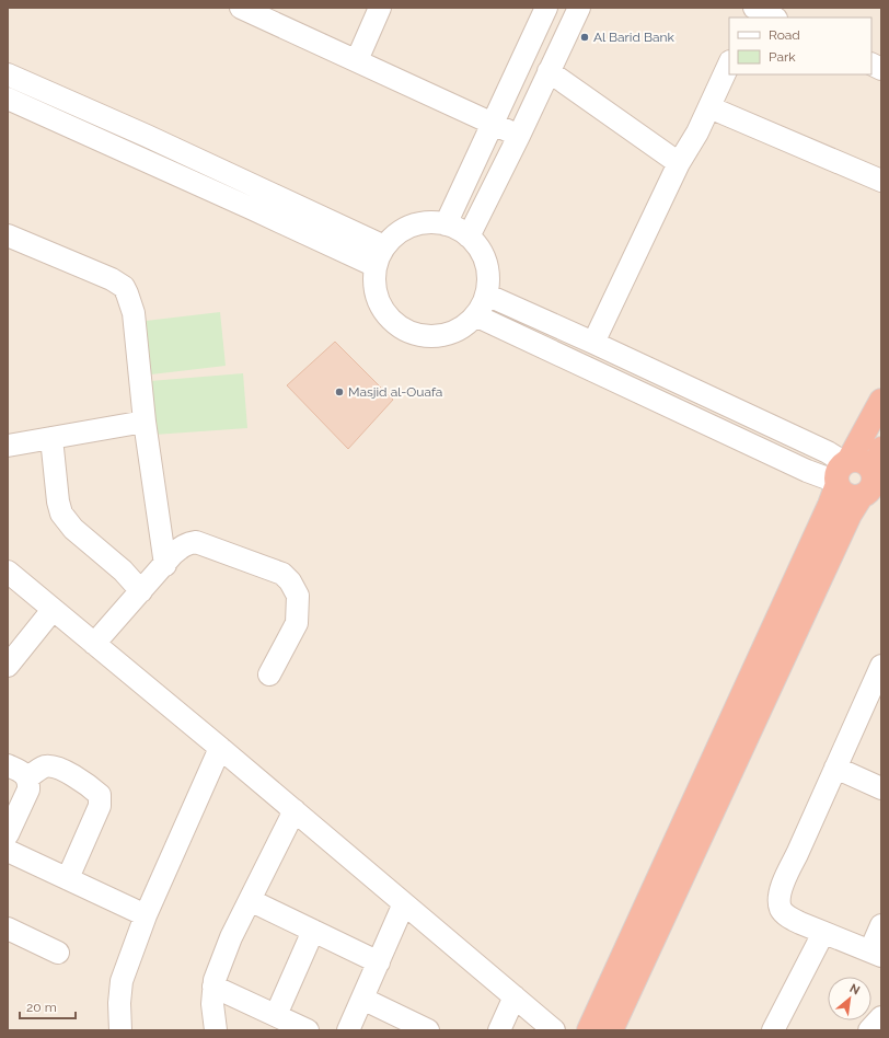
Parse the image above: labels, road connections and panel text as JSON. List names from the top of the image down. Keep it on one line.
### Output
{"places":["Al Barid Bank","Masjid al-Ouafa"],"legend":["Road","Park"],"scale_bar":"20 m","north":"top right"}
